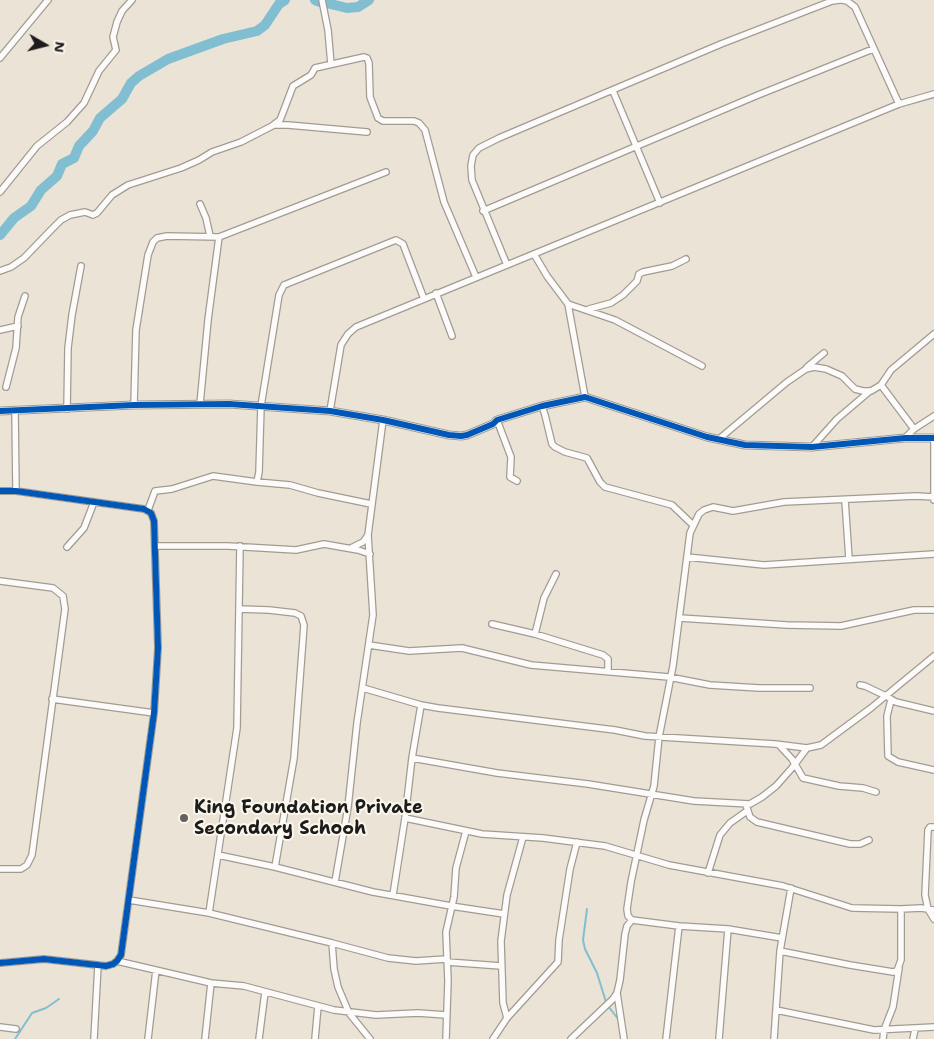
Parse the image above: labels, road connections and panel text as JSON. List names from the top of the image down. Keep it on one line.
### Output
{"places":["King Foundation Private Secondary Schooh"],"north":"right"}
